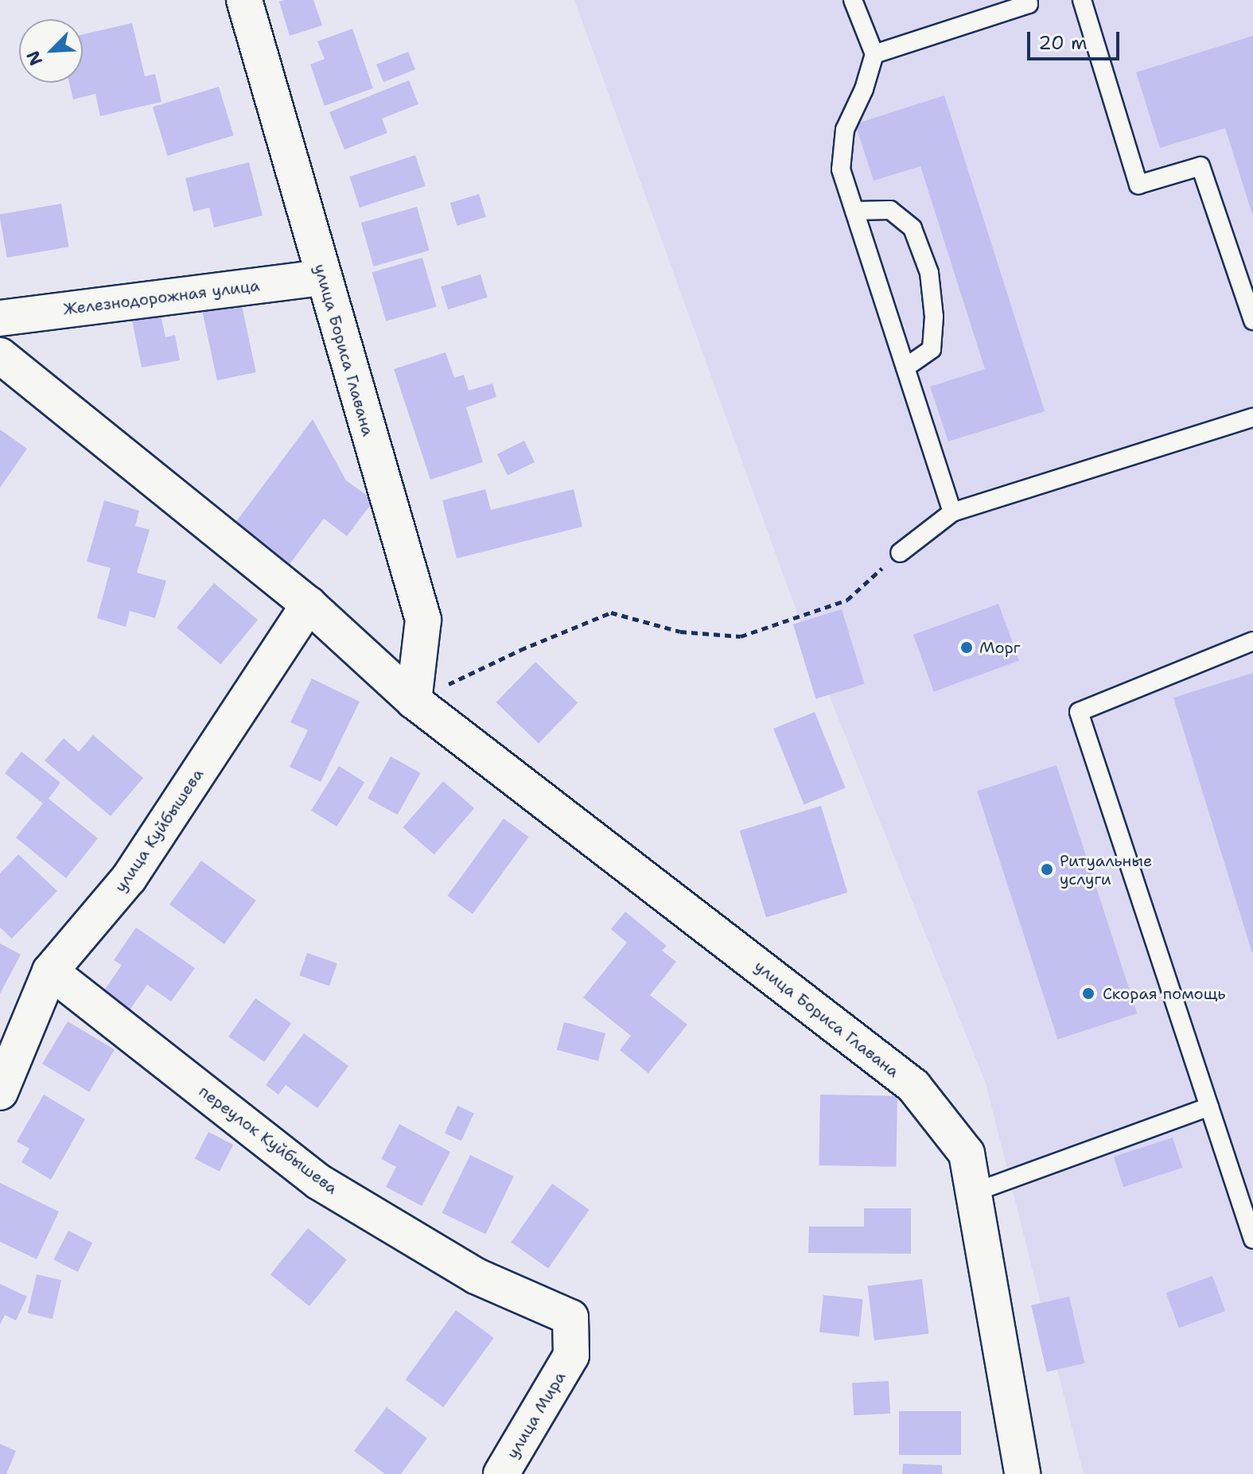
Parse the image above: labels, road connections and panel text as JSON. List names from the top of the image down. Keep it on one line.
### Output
{"streets":{"street":["Железнодорожная улица","улица Бориса Главана","улица Куйбышева","переулок Куйбышева","улица Мира"]},"crossings":[["Железнодорожная улица","улица Бориса Главана"],["улица Бориса Главана","улица Куйбышева"],["улица Куйбышева","переулок Куйбышева"],["переулок Куйбышева","улица Мира"]],"places":["Морг","Ритуальные услуги","Скорая помощь"],"scale_bar":"20 m","north":"bottom left"}
